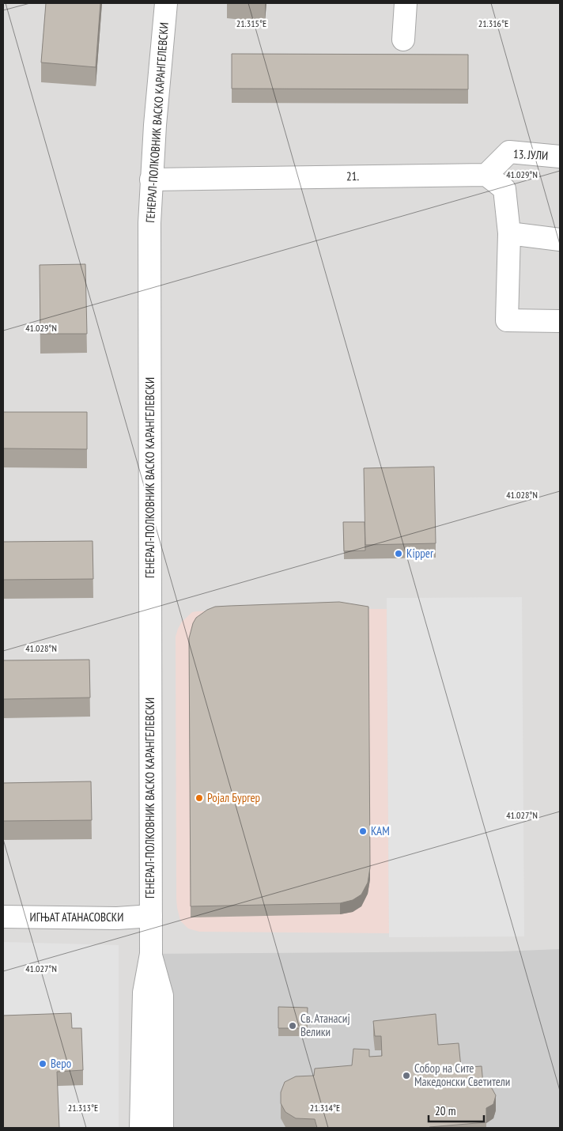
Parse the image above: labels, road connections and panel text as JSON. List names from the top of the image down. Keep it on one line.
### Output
{"streets":{"street":["ГЕНЕРАЛ-ПОЛКОВНИК ВАСКО КАРАНГЕЛЕВСКИ","13. ЈУЛИ","21.","ИГЊАТ АТАНАСОВСКИ"]},"crossings":[["ГЕНЕРАЛ-ПОЛКОВНИК ВАСКО КАРАНГЕЛЕВСКИ","21."],["ГЕНЕРАЛ-ПОЛКОВНИК ВАСКО КАРАНГЕЛЕВСКИ","ИГЊАТ АТАНАСОВСКИ"],["13. ЈУЛИ","21."]],"places":["Kipper","Ројал Бургер","KAM","Св. Атанасиј Велики","Веро","Собор на Сите Македонски Светители"],"scale_bar":"20 m","coordinates":["21.315°E","21.316°E","41.029°N","41.028°N","41.027°N","21.313°E","21.314°E"]}
